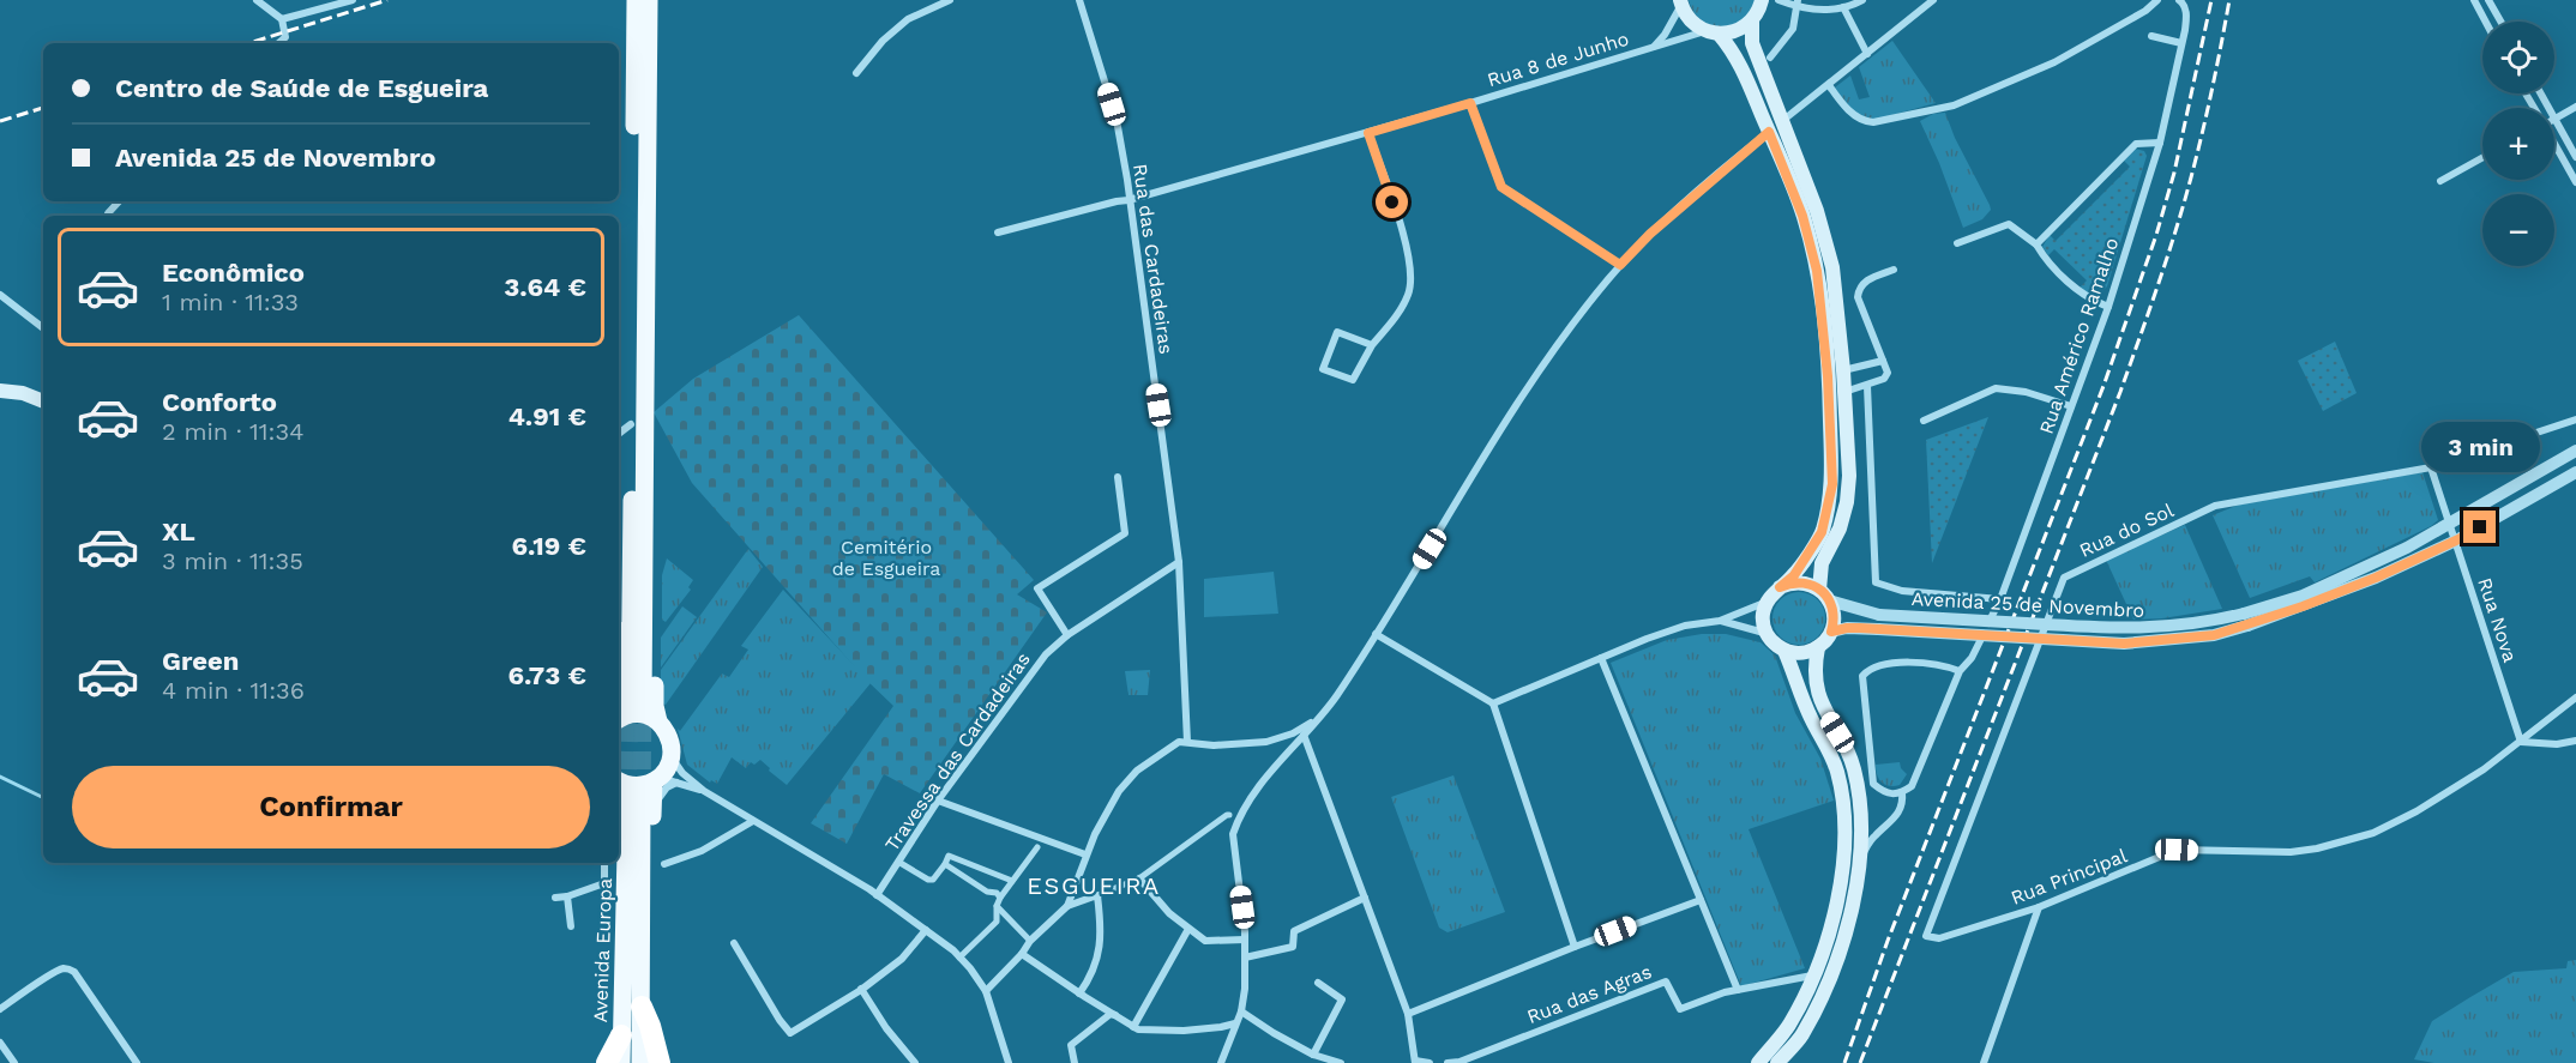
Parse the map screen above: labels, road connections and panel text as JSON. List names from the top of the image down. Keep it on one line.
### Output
{"streets":{"main road":["Avenida Europa"],"street":["Rua 8 de Junho","Rua das Cardadeiras","Rua Américo Ramalho","Rua do Sol","Avenida 25 de Novembro","Rua Nova","Travessa das Cardadeiras","Rua Principal","Rua das Agras"]},"crossings":[["Rua 8 de Junho","Rua das Cardadeiras"],["Rua das Cardadeiras","Travessa das Cardadeiras"],["Rua do Sol","Rua Nova"],["Rua do Sol","Rua Principal"],["Avenida 25 de Novembro","Rua Nova"],["Rua Nova","Rua Principal"]],"districts":["ESGUEIRA"],"parks":["Cemitério de Esgueira"],"page":{"map_buttons":["+","−"],"banner":["Centro de Saúde de Esgueira","Avenida 25 de Novembro"],"list":[{"name":"Econômico","note":"1 min · 11:33","value":"3.64 €"},{"name":"Conforto","note":"2 min · 11:34","value":"4.91 €"},{"name":"XL","note":"3 min · 11:35","value":"6.19 €"},{"name":"Green","note":"4 min · 11:36","value":"6.73 €"}],"bubble":"3 min","buttons":"Confirmar"}}
